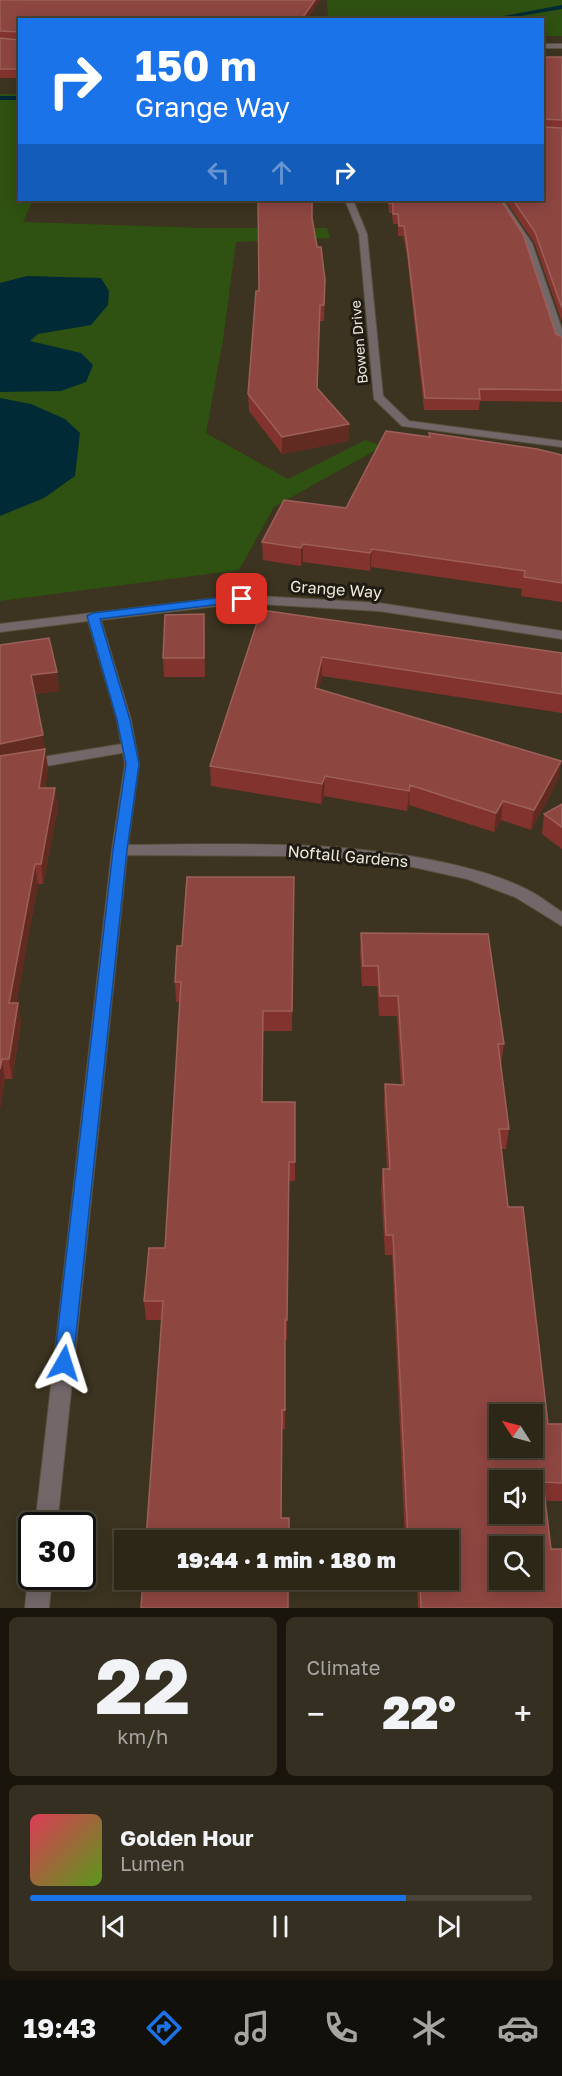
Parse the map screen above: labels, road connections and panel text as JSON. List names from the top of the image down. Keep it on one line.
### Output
{"streets":{"street":["Bowen Drive","Grange Way","Noftall Gardens"]},"north":"top left","page":{"turn":["150 m","Grange Way"],"limit":"30","trip":"19:44 · 1 min · 180 m","tile":[["22","km/h"],"Climate"],"heat":["−","22°","+"],"song":["Golden Hour","Lumen"],"tabs":"19:43"}}
